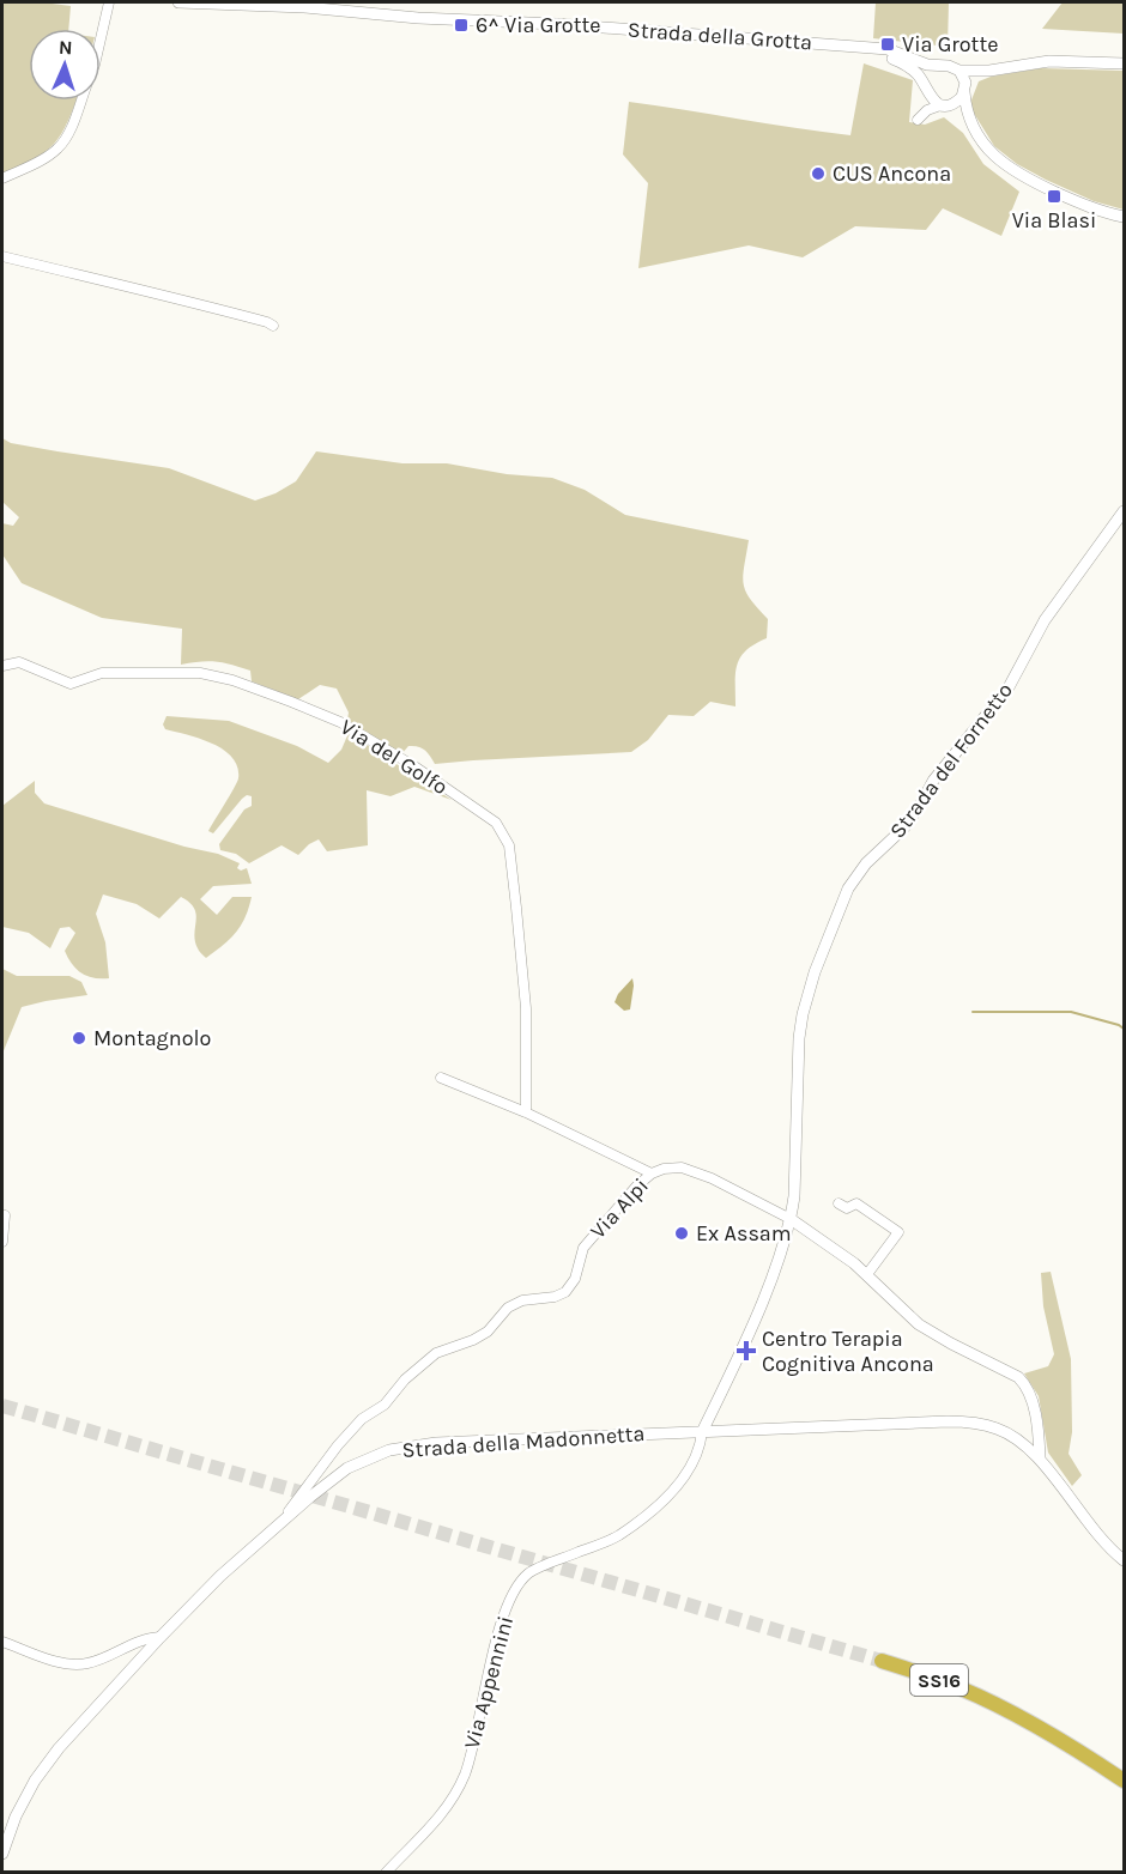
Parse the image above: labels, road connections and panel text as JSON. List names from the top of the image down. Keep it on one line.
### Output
{"streets":{"highway":["SS16"],"street":["Strada della Grotta","Via del Golfo","Strada del Fornetto","Via Alpi","Strada della Madonnetta","Via Appennini"]},"crossings":[["Strada del Fornetto","Via Alpi"],["Strada del Fornetto","Strada della Madonnetta"],["Strada del Fornetto","Via Appennini"],["Via Alpi","Strada della Madonnetta"],["Strada della Madonnetta","Via Appennini"]],"places":{"transit":["6^ Via Grotte","Via Grotte","Via Blasi"],"other":["CUS Ancona","Montagnolo","Ex Assam"],"health":["Centro Terapia Cognitiva Ancona"]},"north":"top"}
